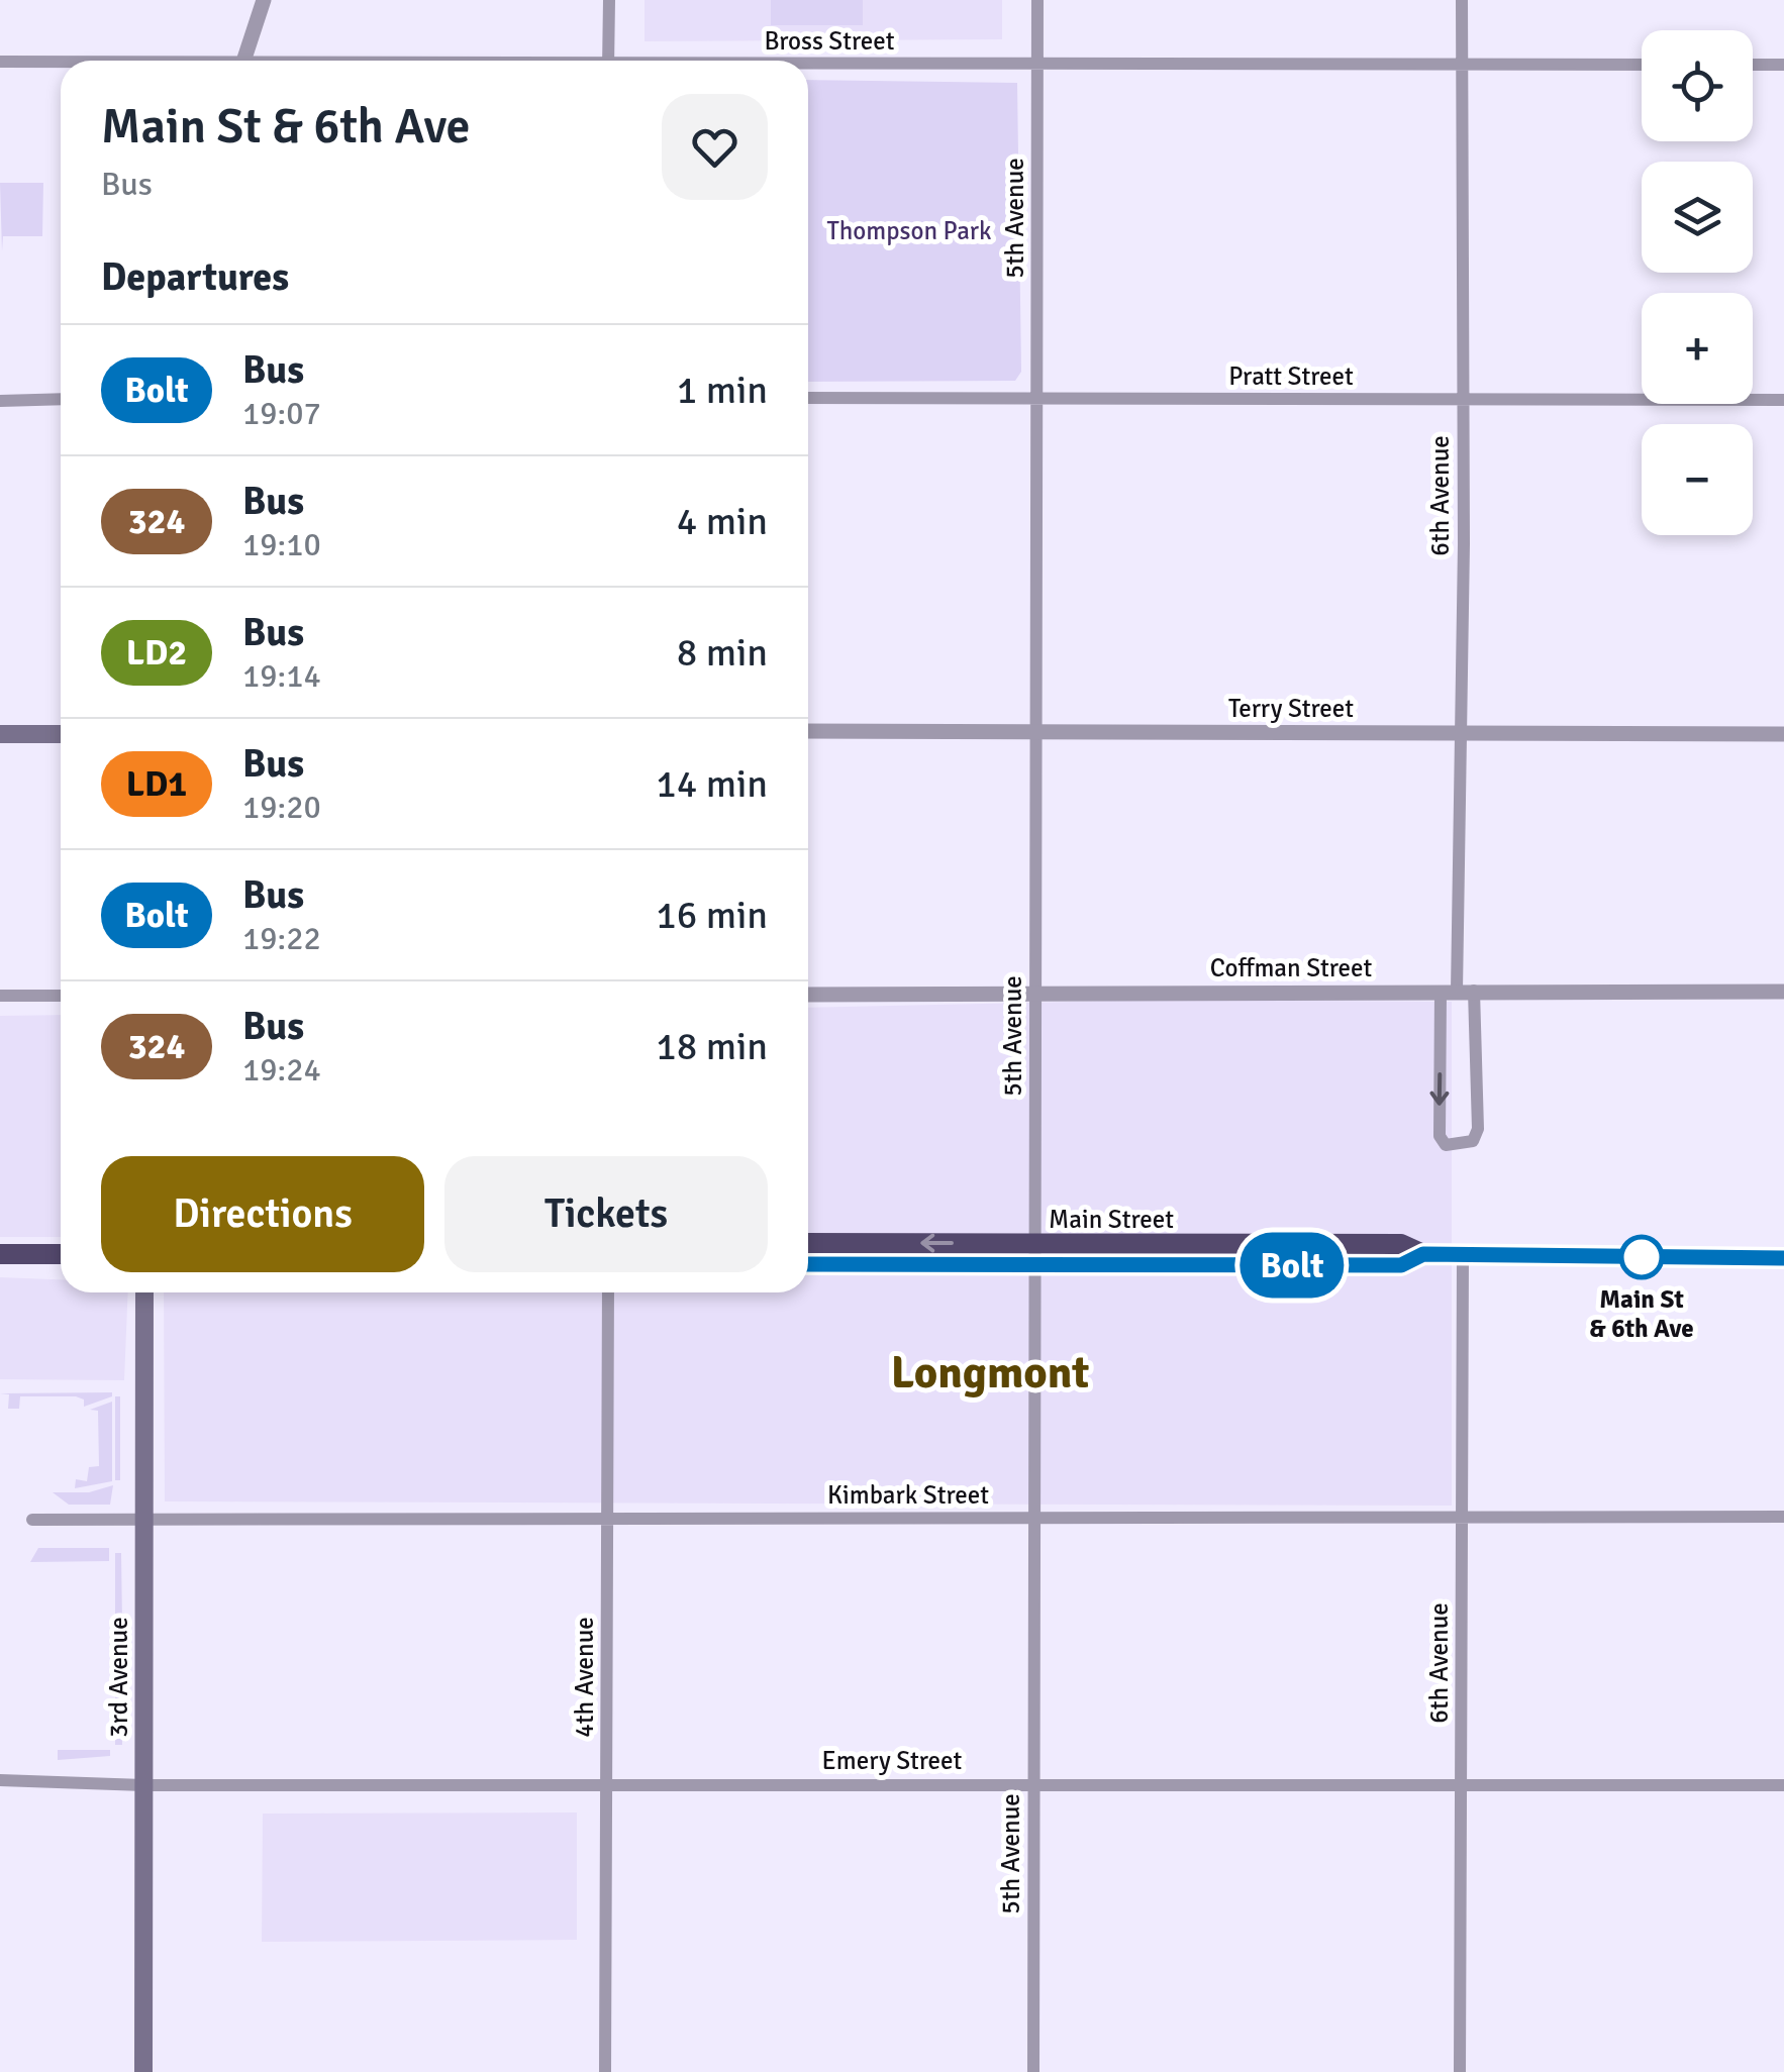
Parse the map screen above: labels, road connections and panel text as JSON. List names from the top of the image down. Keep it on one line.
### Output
{"streets":{"highway":["Main Street"],"main road":["3rd Avenue"],"street":["Bross Street","5th Avenue","Pratt Street","6th Avenue","Terry Street","Coffman Street","Kimbark Street","4th Avenue","Emery Street"]},"crossings":[["Bross Street","5th Avenue"],["Bross Street","6th Avenue"],["5th Avenue","Pratt Street"],["5th Avenue","Terry Street"],["5th Avenue","Coffman Street"],["5th Avenue","Main Street"],["5th Avenue","Kimbark Street"],["5th Avenue","Emery Street"],["Pratt Street","6th Avenue"],["6th Avenue","Terry Street"],["6th Avenue","Coffman Street"],["6th Avenue","Main Street"],["6th Avenue","Kimbark Street"],["6th Avenue","Emery Street"],["Kimbark Street","3rd Avenue"],["Kimbark Street","4th Avenue"],["3rd Avenue","Emery Street"],["4th Avenue","Emery Street"]],"districts":["Longmont"],"parks":["Thompson Park"],"places":["Main St & 6th Ave"],"lines":["bus line Bolt"],"page":{"on_map":"Bolt","map_buttons":["+","−"],"heading":[["Main St & 6th Ave","Bus"],"Departures"],"list":[{"mark":"Bolt","name":"Bus","note":"19:07","value":"1 min"},{"mark":"324","name":"Bus","note":"19:10","value":"4 min"},{"mark":"LD2","name":"Bus","note":"19:14","value":"8 min"},{"mark":"LD1","name":"Bus","note":"19:20","value":"14 min"},{"mark":"Bolt","name":"Bus","note":"19:22","value":"16 min"},{"mark":"324","name":"Bus","note":"19:24","value":"18 min"}],"buttons":["Directions","Tickets"]}}
